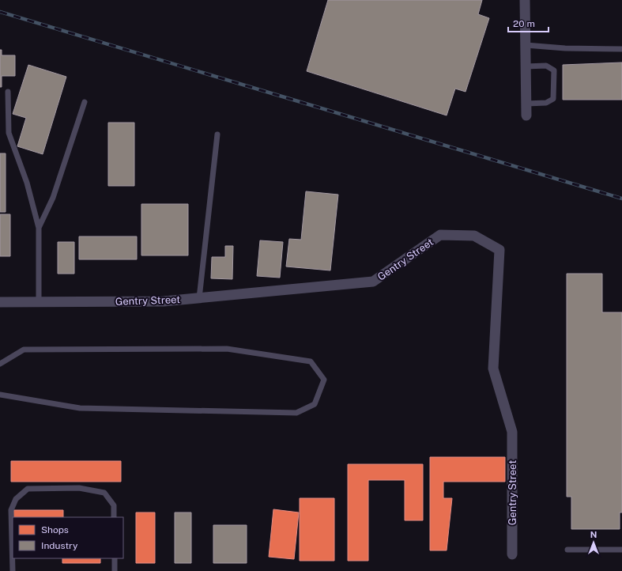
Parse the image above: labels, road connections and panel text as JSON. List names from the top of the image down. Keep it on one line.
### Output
{"streets":{"street":["Gentry Street"]},"legend":["Shops","Industry"],"scale_bar":"20 m","north":"top"}
